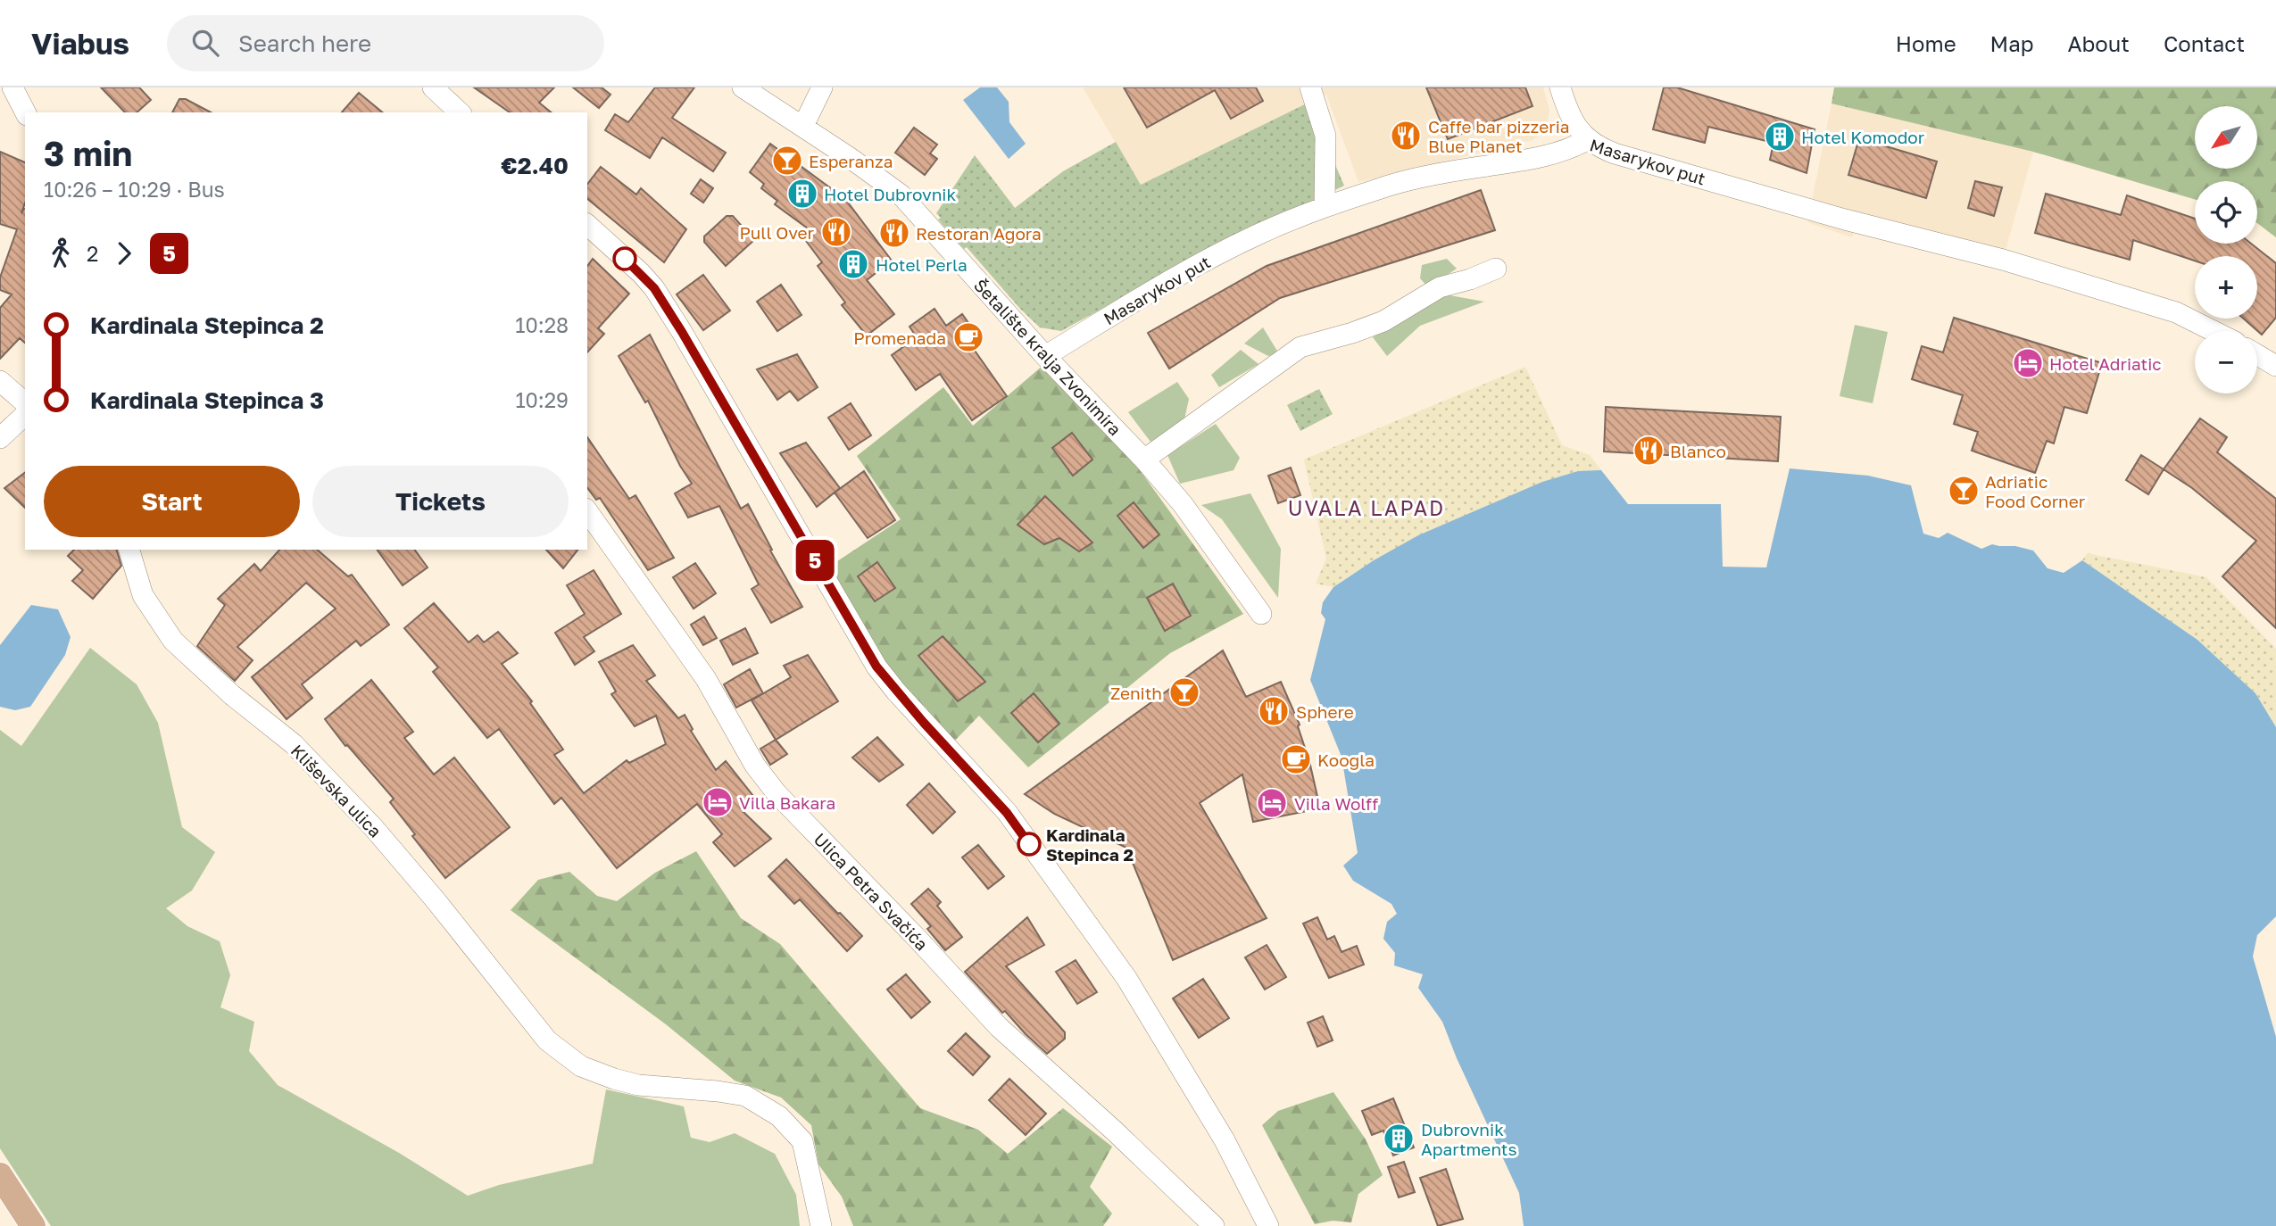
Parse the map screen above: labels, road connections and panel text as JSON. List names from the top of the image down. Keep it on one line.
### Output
{"streets":{"street":["Masarykov put","Šetalište kralja Zvonimira","Kliševska ulica","Ulica Petra Svačića"]},"crossings":[["Masarykov put","Šetalište kralja Zvonimira"]],"districts":["UVALA LAPAD"],"places":{"restaurant":["Caffe bar pizzeria Blue Planet","Pull Over","Restoran Agora","Blanco","Sphere"],"building":["Hotel Komodor","Hotel Dubrovnik","Hotel Perla","Dubrovnik Apartments"],"bar":["Esperanza","Adriatic Food Corner","Zenith"],"cafe":["Promenada","Koogla"],"hotel":["Hotel Adriatic","Villa Bakara","Villa Wolff"],"other":["Kardinala Stepinca 2"]},"lines":["bus line 5"],"north":"bottom left","page":{"header":"Viabus","search":"Search here","nav":["Home","Map","About","Contact"],"on_map":"5","map_buttons":["+","−"],"heading":["3 min","10:26 – 10:29 · Bus","€2.40"],"legs":["2","5"],"list":[{"name":"Kardinala Stepinca 2","value":"10:28"},{"name":"Kardinala Stepinca 3","value":"10:29"}],"buttons":["Start","Tickets"]}}
